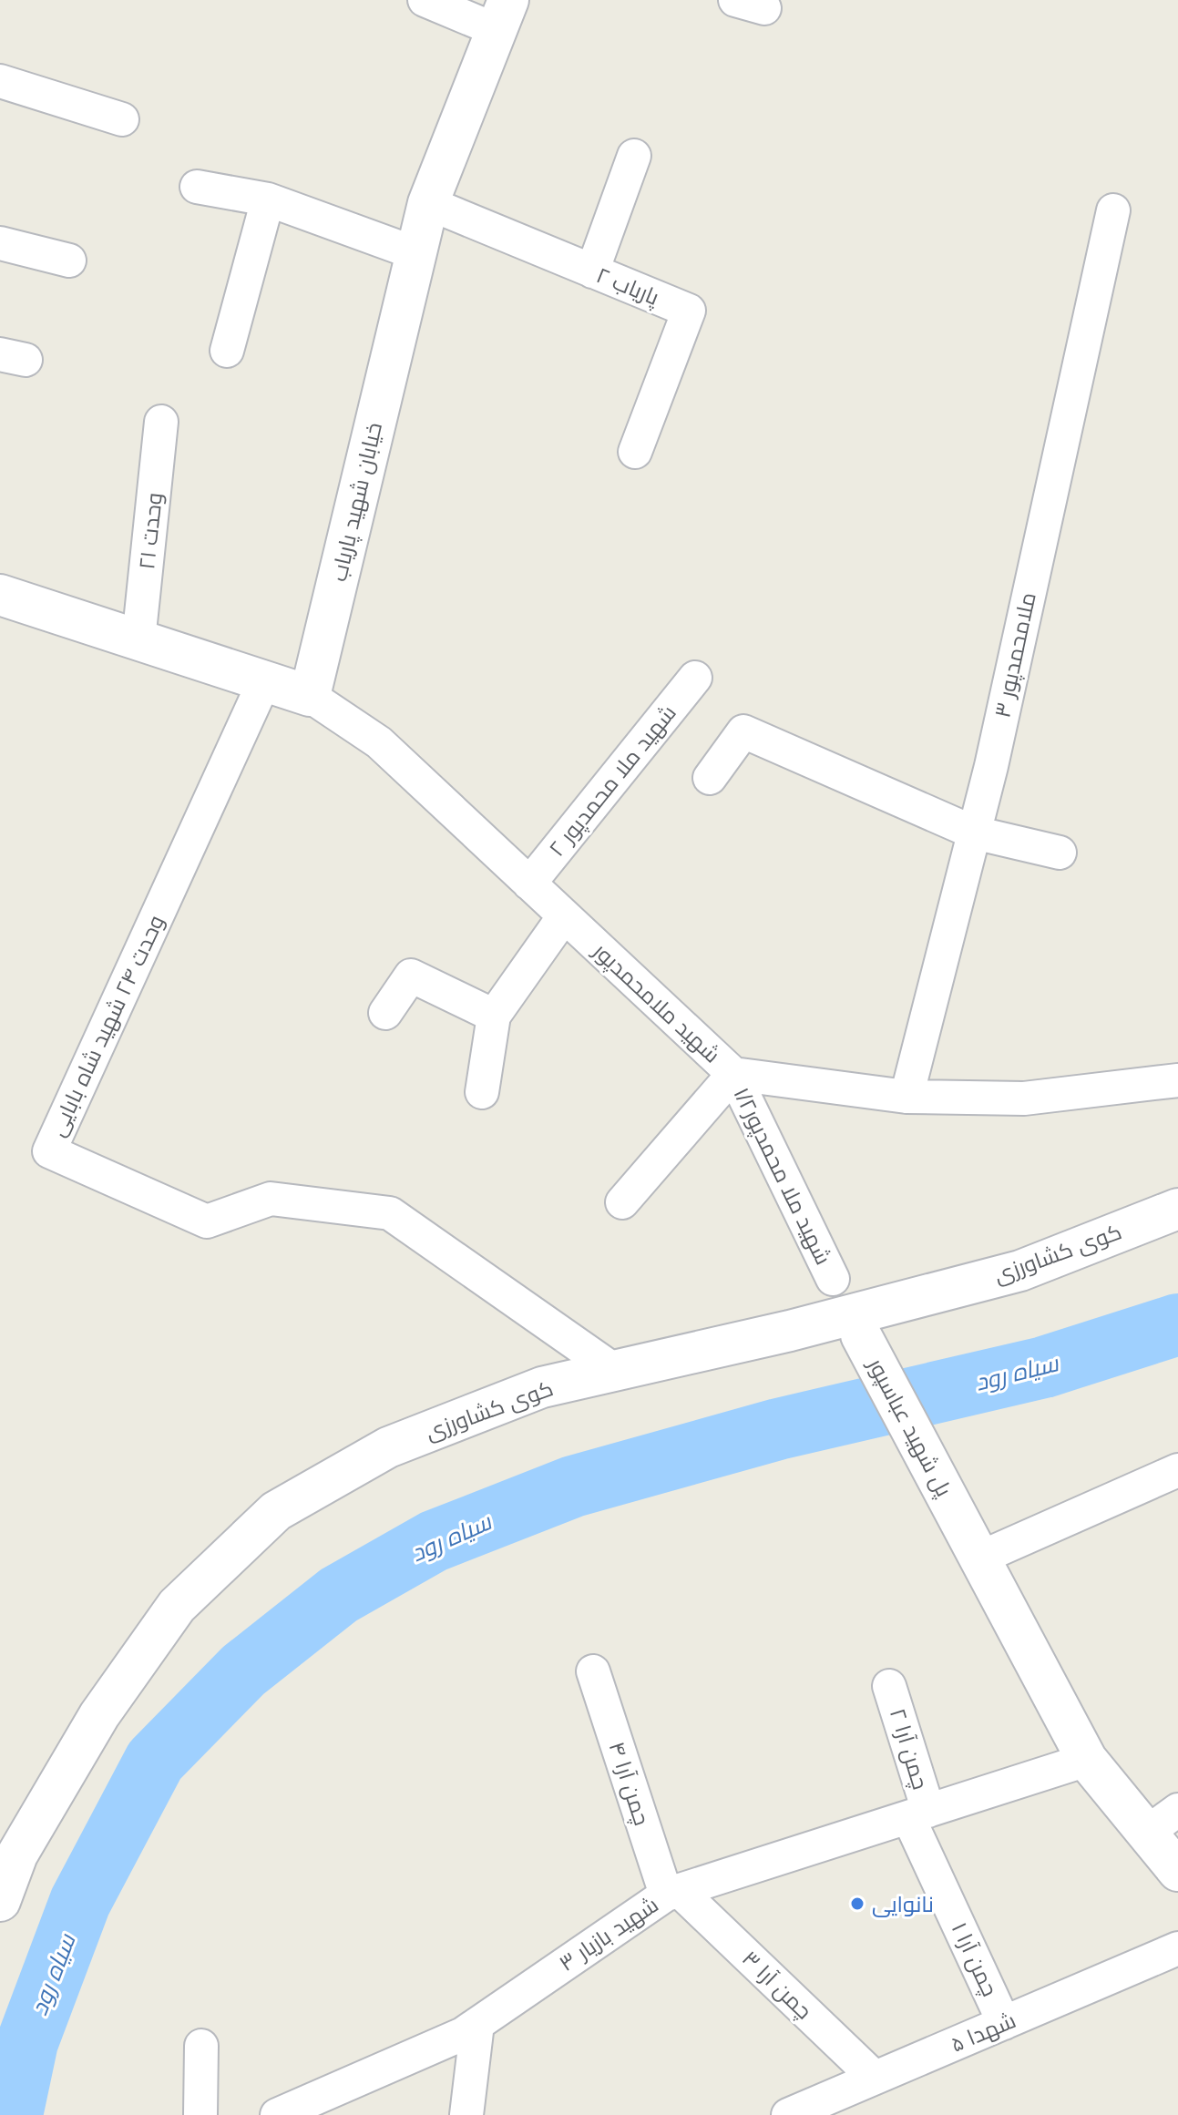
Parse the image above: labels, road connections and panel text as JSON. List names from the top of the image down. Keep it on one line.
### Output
{"streets":{"street":["پاریاب ۲","خیابان شهید پاریاب","وحدت ۲۱","ملامحمدپور ۳","شهید ملا محمدپور ۲","شهید ملامحمدپور","وحدت ۲۴ شهید شاه بابایی","شهید ملا محمدپور۱/۲","کوی کشاورزی","پل شهید عباسپور","چمن آرا ۲","چمن آرا ۴","شهید بازیار ۳","چمن آرا ۱","چمن آرا ۳","شهدا ۵"]},"crossings":[["پاریاب ۲","خیابان شهید پاریاب"],["خیابان شهید پاریاب","شهید ملامحمدپور"],["ملامحمدپور ۳","شهید ملامحمدپور"],["شهید ملا محمدپور ۲","شهید ملامحمدپور"],["شهید ملامحمدپور","شهید ملا محمدپور۱/۲"],["وحدت ۲۴ شهید شاه بابایی","کوی کشاورزی"],["کوی کشاورزی","پل شهید عباسپور"],["چمن آرا ۲","شهید بازیار ۳"],["چمن آرا ۲","چمن آرا ۱"],["چمن آرا ۴","شهید بازیار ۳"],["چمن آرا ۴","چمن آرا ۳"],["شهید بازیار ۳","چمن آرا ۱"],["شهید بازیار ۳","چمن آرا ۳"],["چمن آرا ۱","شهدا ۵"],["چمن آرا ۳","شهدا ۵"]],"water":["سیاه رود"],"places":["نانوایی"]}
